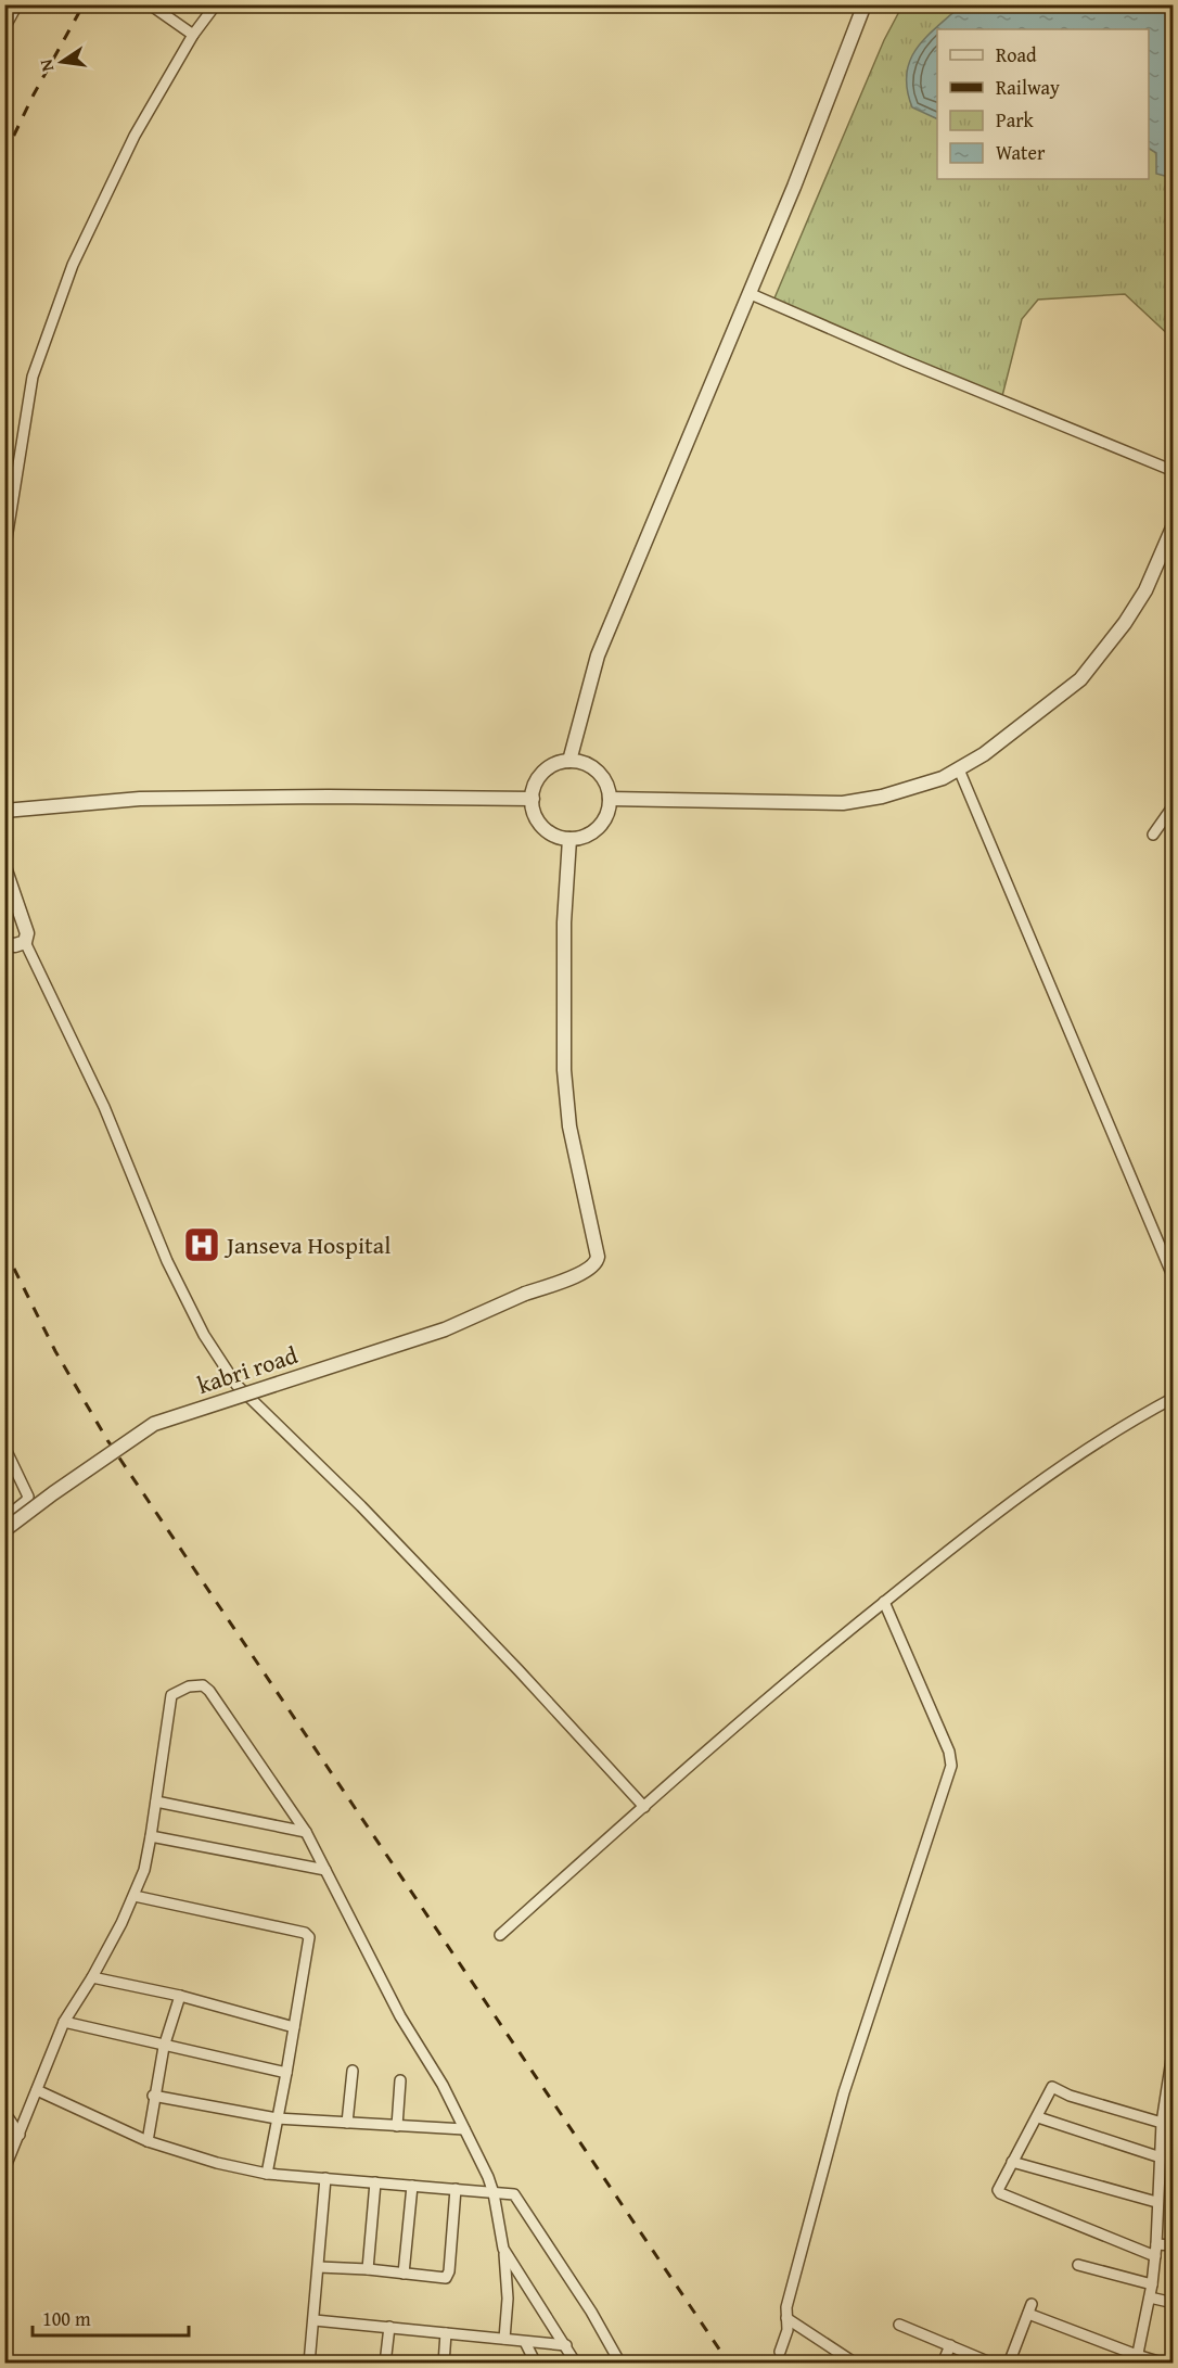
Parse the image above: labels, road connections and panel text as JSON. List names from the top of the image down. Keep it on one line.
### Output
{"streets":{"street":["kabri road"]},"places":{"hospital":["Janseva Hospital"]},"legend":["Road","Railway","Park","Water"],"scale_bar":"100 m","north":"left"}
